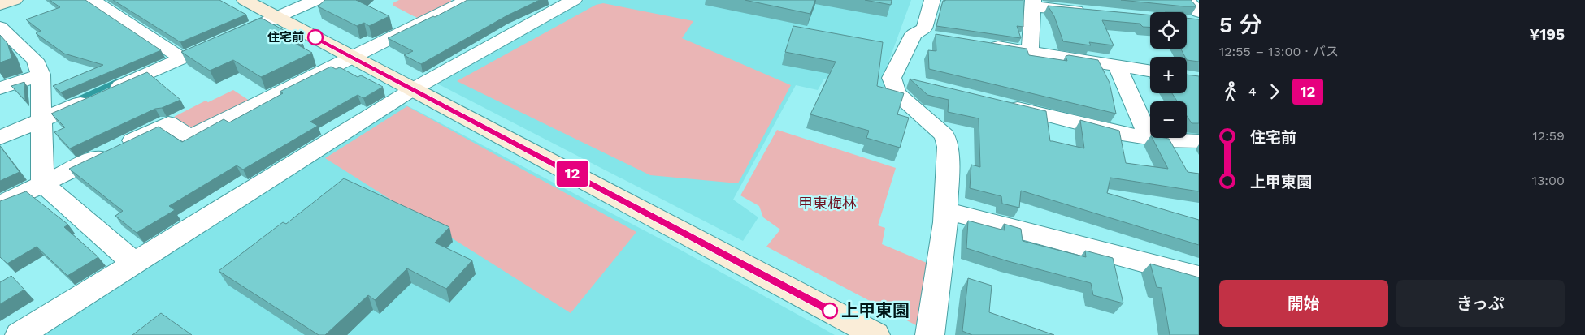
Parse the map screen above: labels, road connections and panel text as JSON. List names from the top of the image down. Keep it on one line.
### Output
{"parks":["甲東梅林"],"places":["住宅前","上甲東園"],"lines":["bus line 12"],"page":{"on_map":"12","heading":["5 分","12:55 – 13:00 · バス","¥195"],"map_buttons":["+","−"],"legs":["4","12"],"list":[{"name":"住宅前","value":"12:59"},{"name":"上甲東園","value":"13:00"}],"buttons":["開始","きっぷ"]}}
